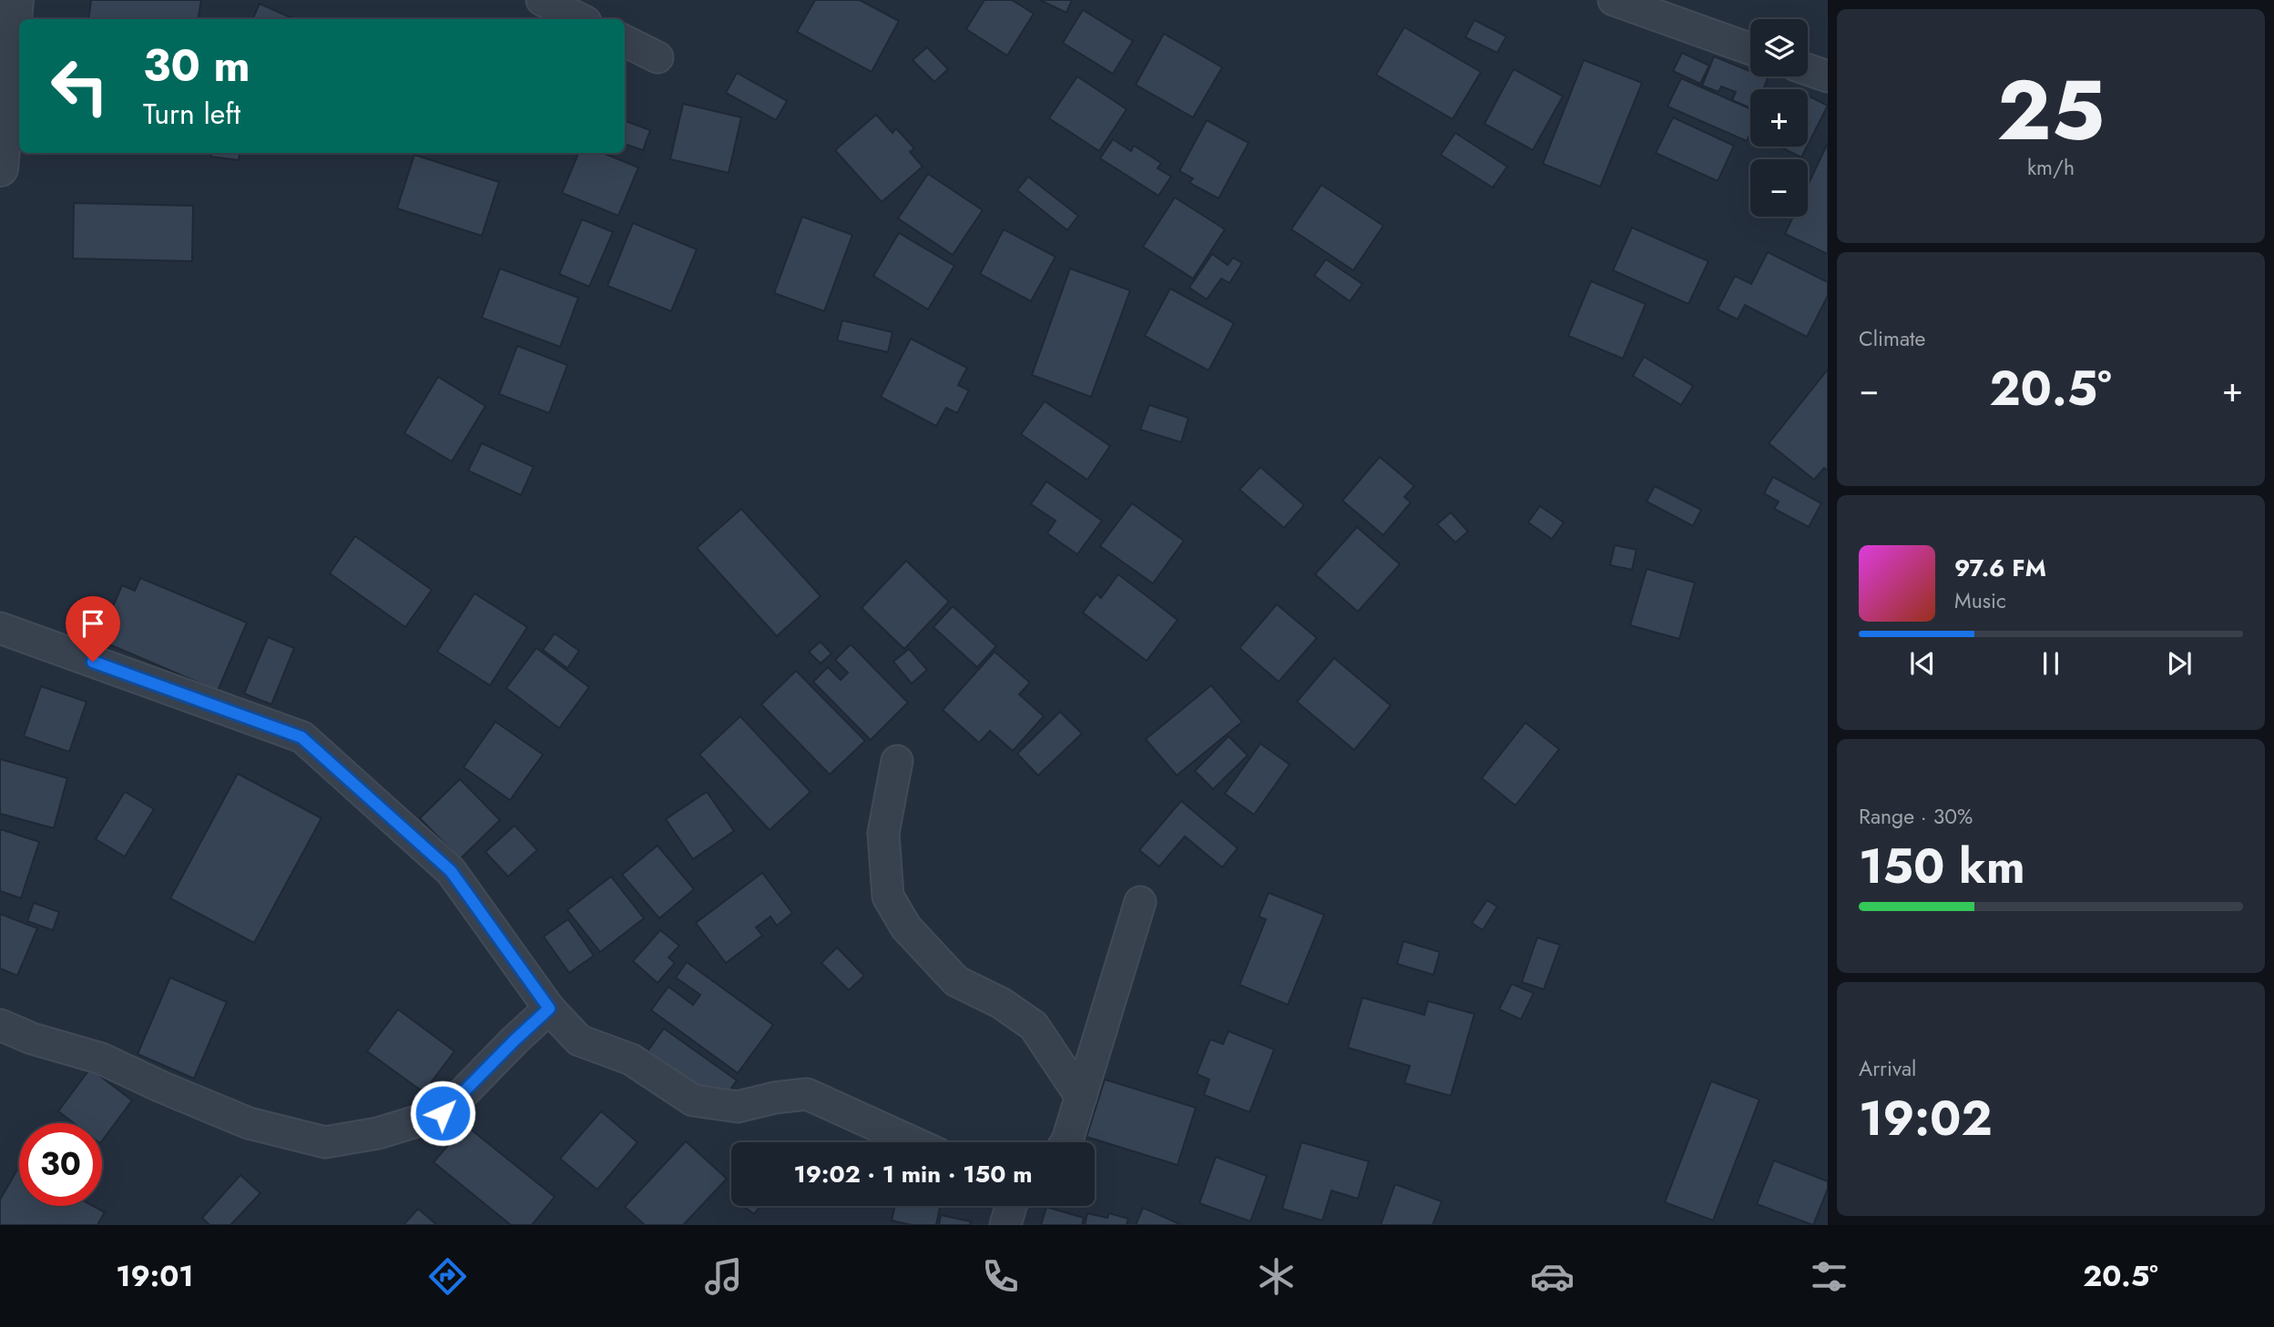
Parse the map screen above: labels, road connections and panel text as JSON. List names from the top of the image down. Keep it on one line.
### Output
{"page":{"tile":[["25","km/h"],"Climate",["Range · 30%","150 km"],["Arrival","19:02"]],"map_buttons":["+","−"],"turn":["30 m","Turn left"],"heat":["−","20.5°","+"],"song":["97.6 FM","Music"],"limit":"30","trip":"19:02 · 1 min · 150 m","tabs":["19:01","20.5°"]}}
